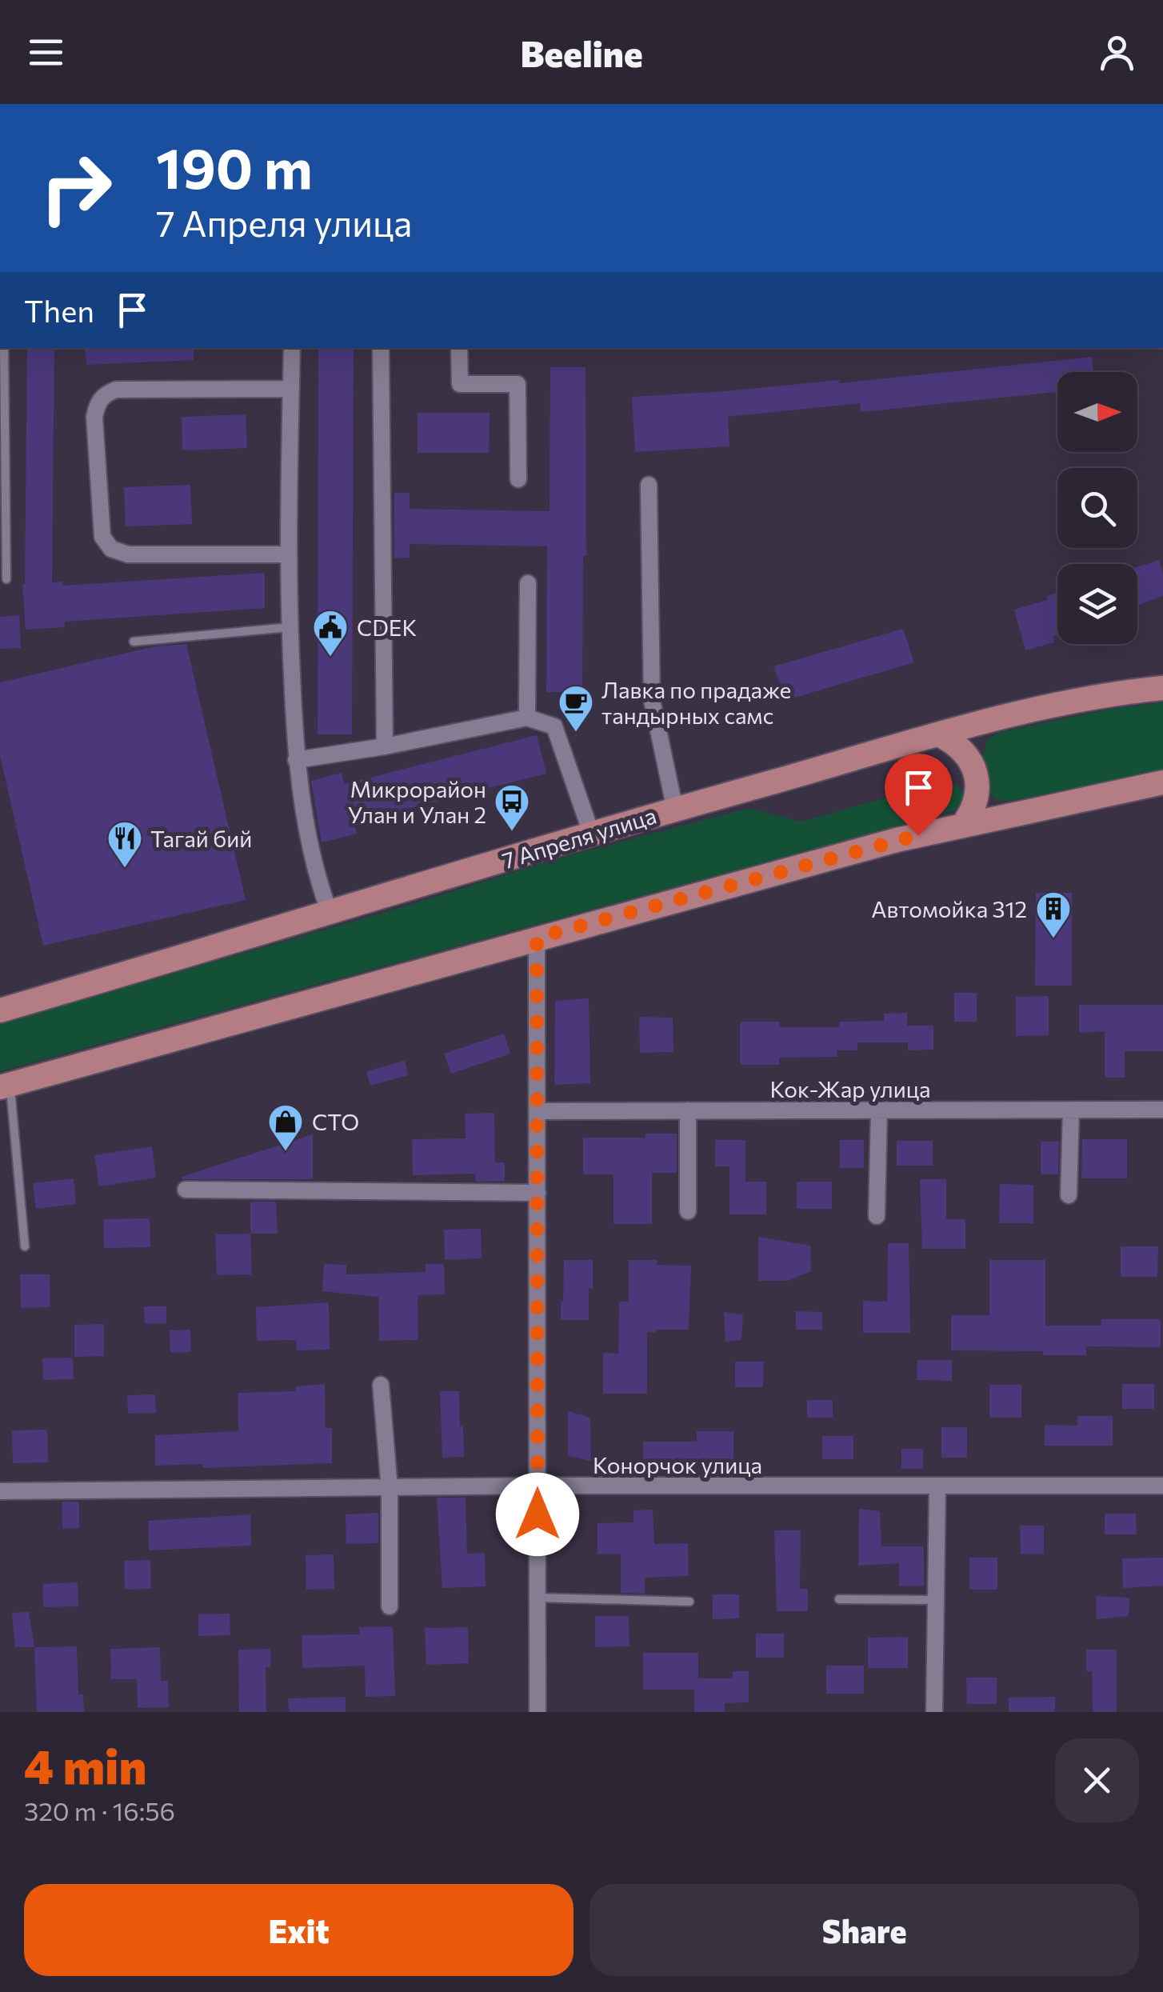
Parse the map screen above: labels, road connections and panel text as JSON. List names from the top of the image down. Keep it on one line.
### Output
{"streets":{"main road":["7 Апреля улица"],"street":["Кок-Жар улица","Конорчок улица"]},"places":{"public building":["CDEK"],"cafe":["Лавка по прадаже тандырных самс"],"bus stop":["Микрорайон Улан и Улан 2"],"restaurant":["Тагай бий"],"building":["Автомойка 312"],"shop":["СТО"]},"north":"right","page":{"header":"Beeline","turn":["190 m","7 Апреля улица"],"then":"Then","heading":["4 min","320 m · 16:56"],"buttons":["Exit","Share"]}}
